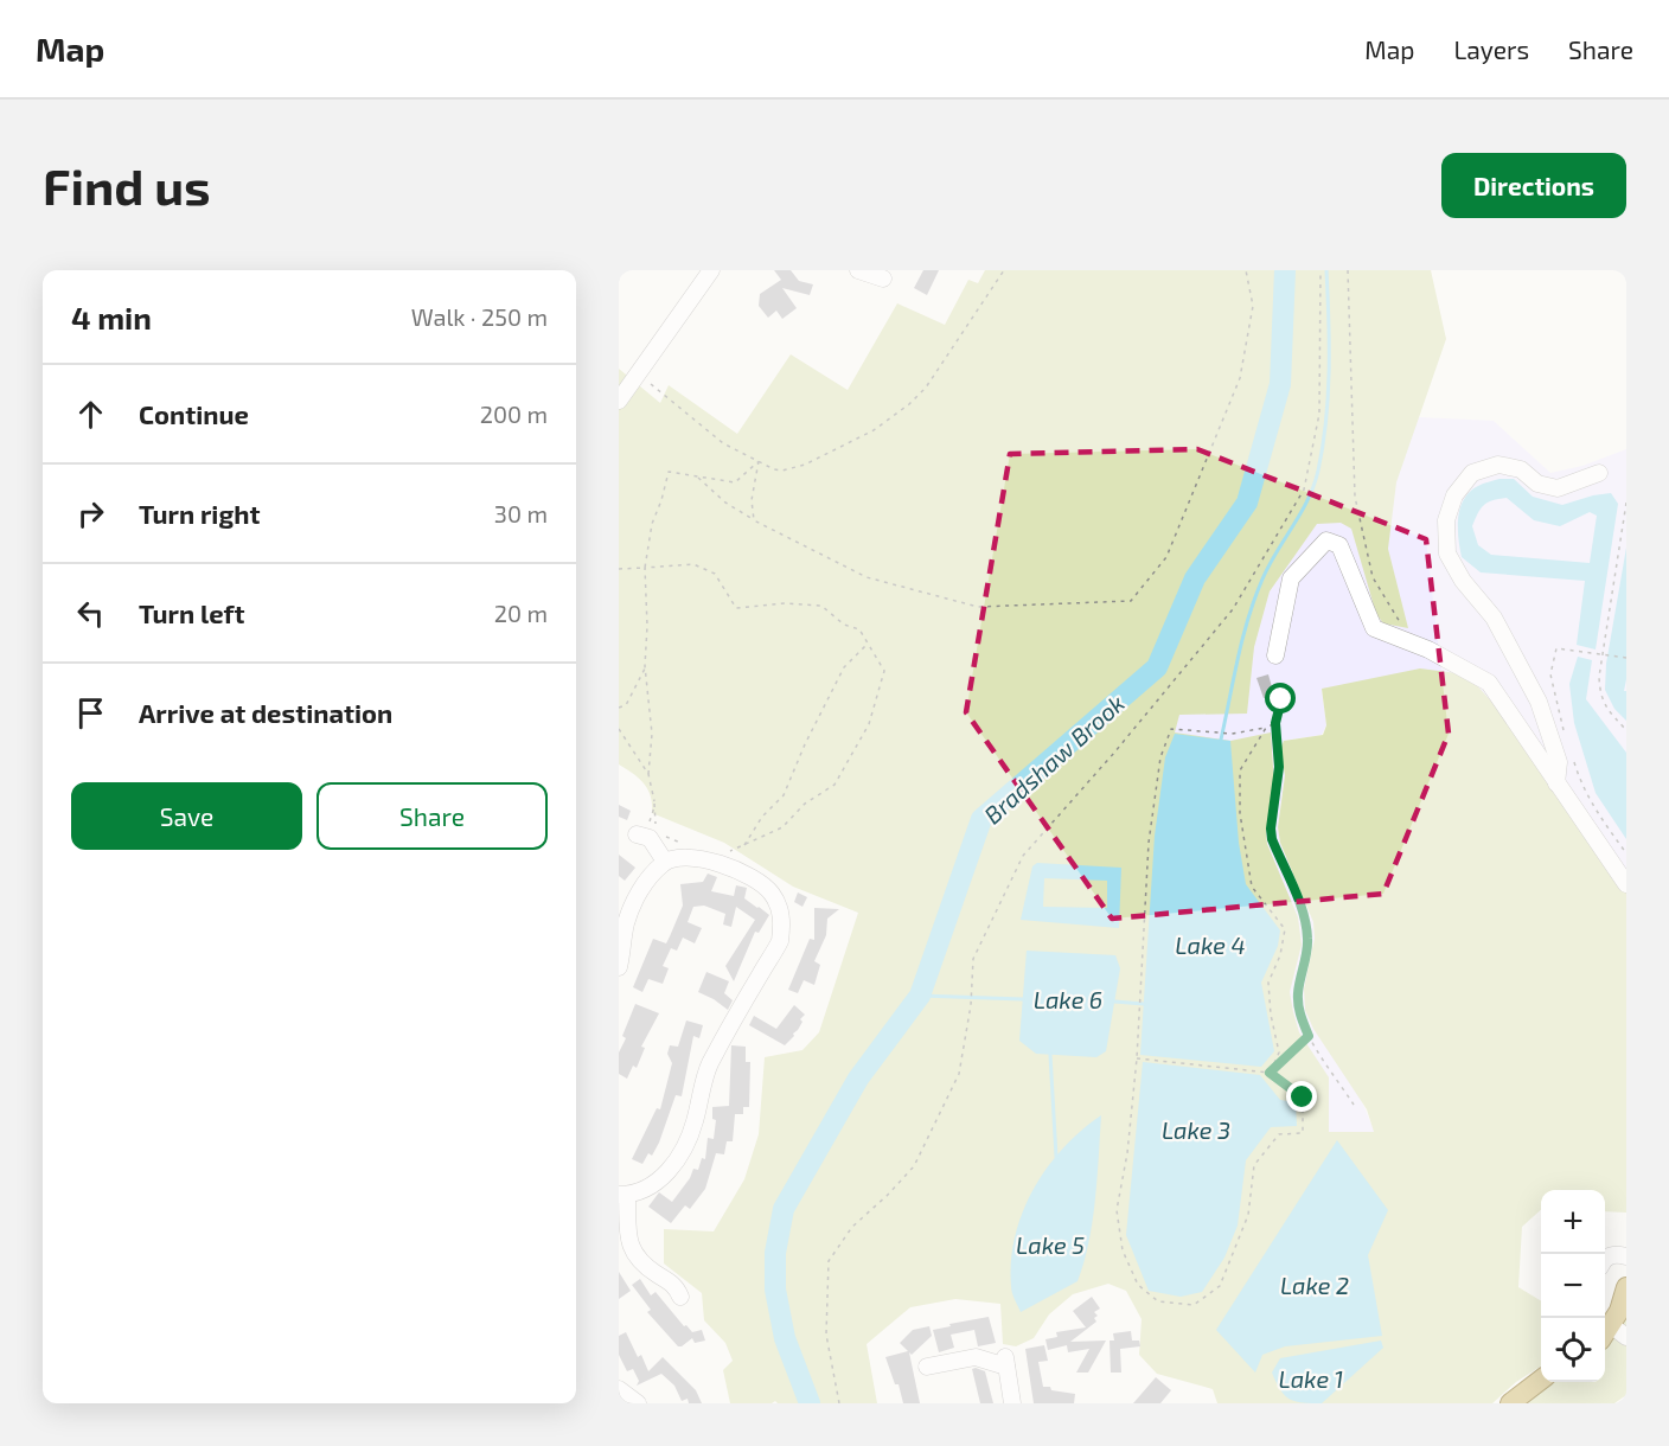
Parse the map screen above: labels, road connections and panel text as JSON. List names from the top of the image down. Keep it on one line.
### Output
{"water":["Bradshaw Brook","Lake 4","Lake 6","Lake 3","Lake 5","Lake 2","Lake 1"],"page":{"header":"Map","nav":["Map","Layers","Share"],"buttons":["Directions",["Save","Share"]],"title":"Find us","heading":["4 min","Walk · 250 m"],"list":[["Continue","200 m"],["Turn right","30 m"],["Turn left","20 m"],"Arrive at destination"],"map_buttons":["+","−"]}}
